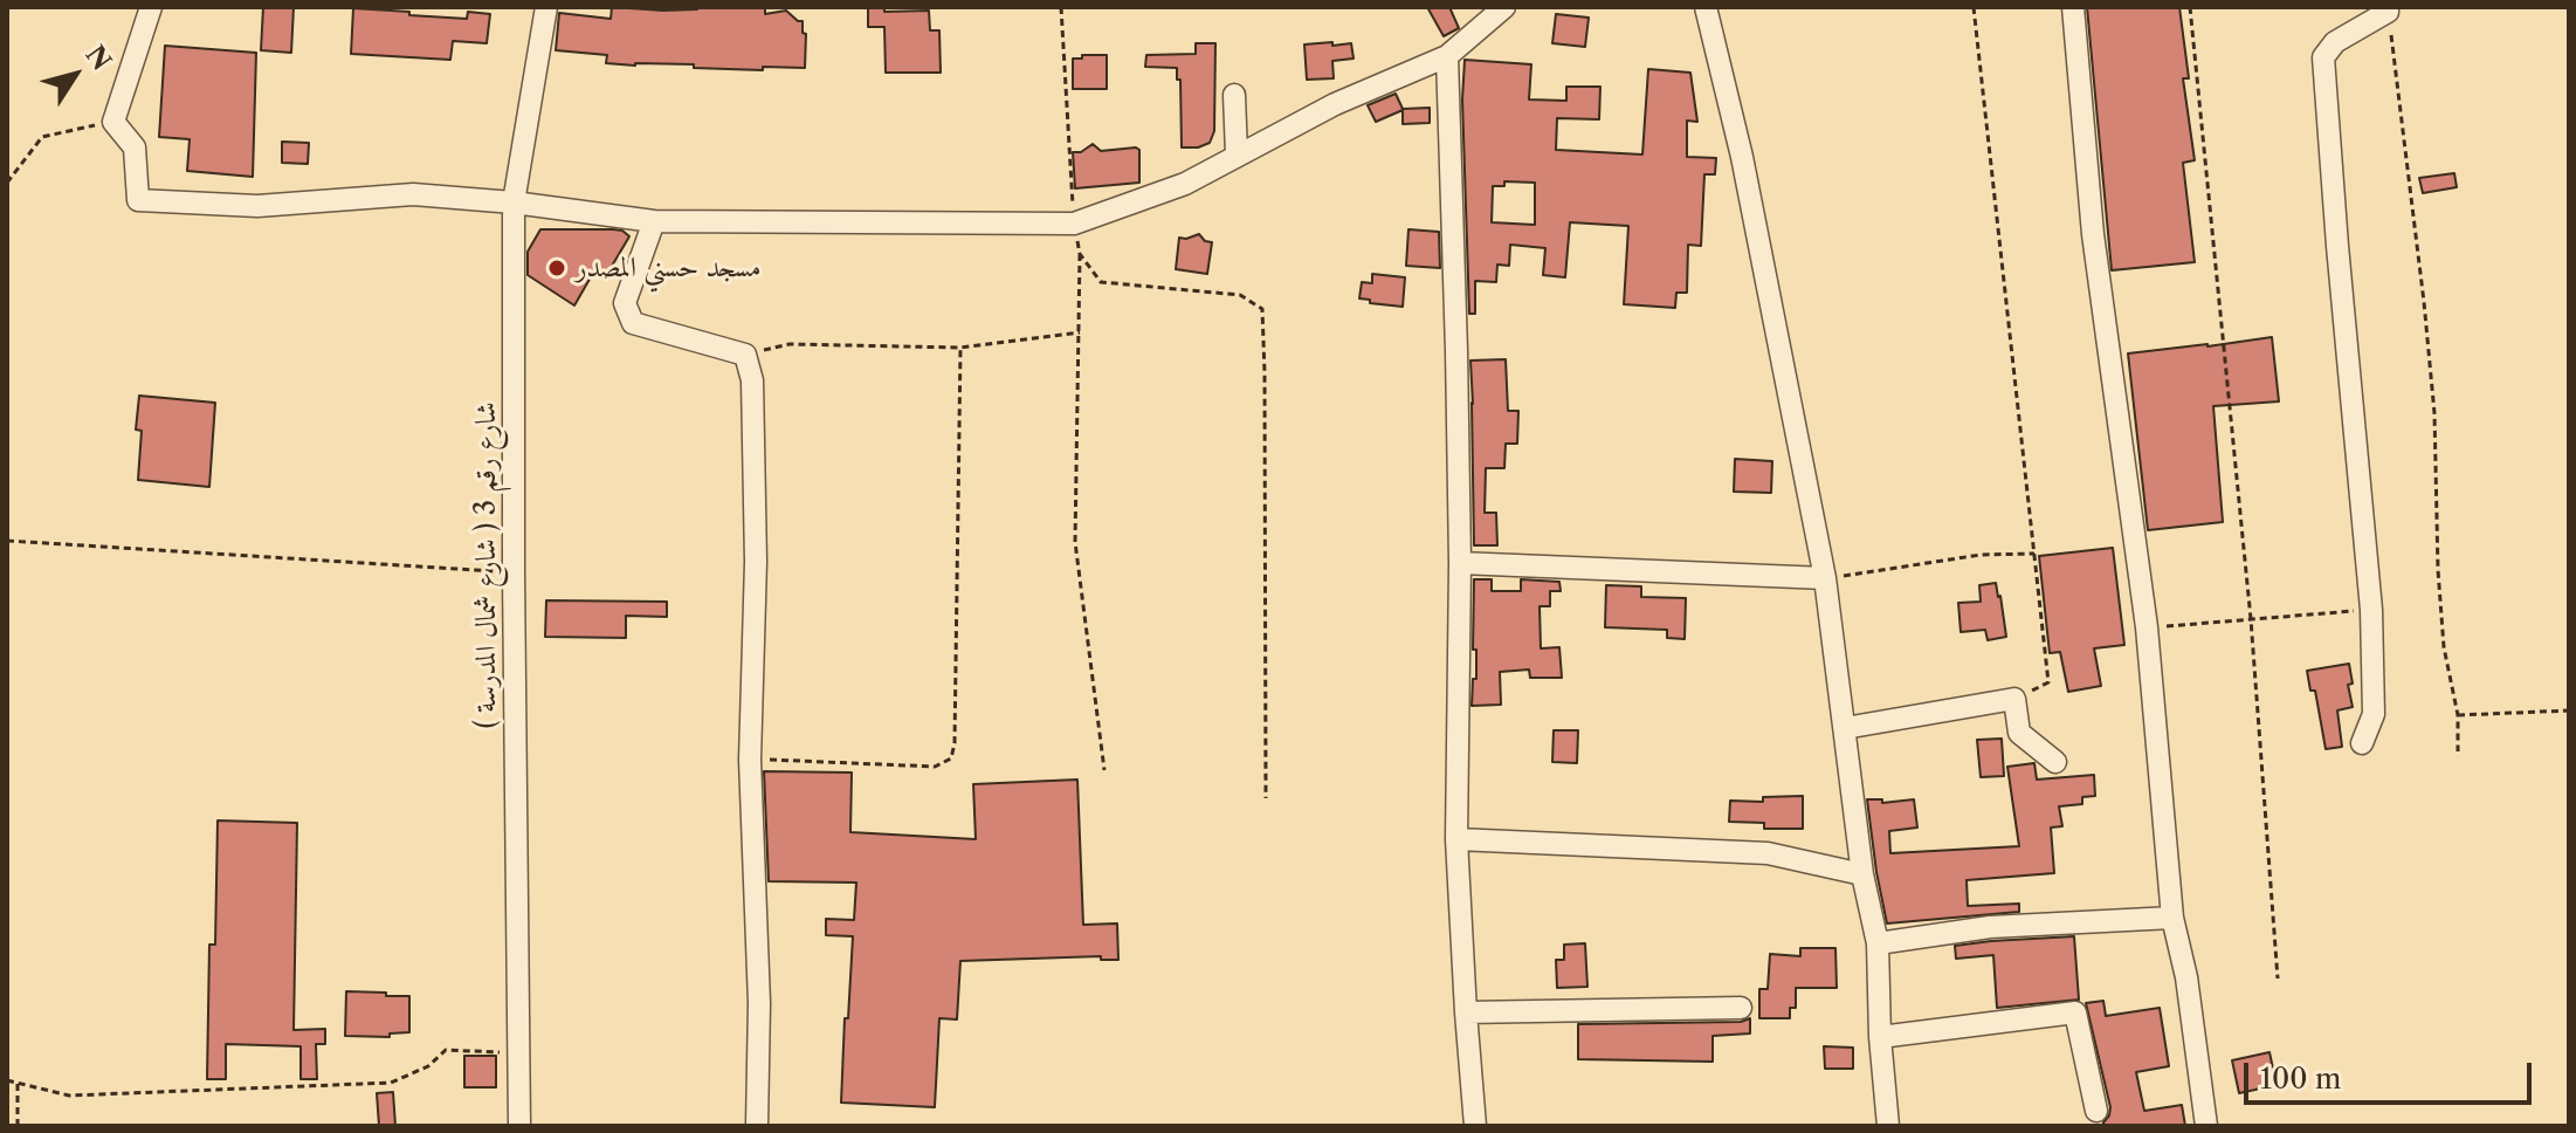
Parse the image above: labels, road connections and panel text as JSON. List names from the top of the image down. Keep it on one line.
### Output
{"streets":{"street":["شارع رقم 3 ( شارع شمال المدرسة )"]},"places":["مسجد حسني المصدر"],"scale_bar":"100 m","north":"top right"}
